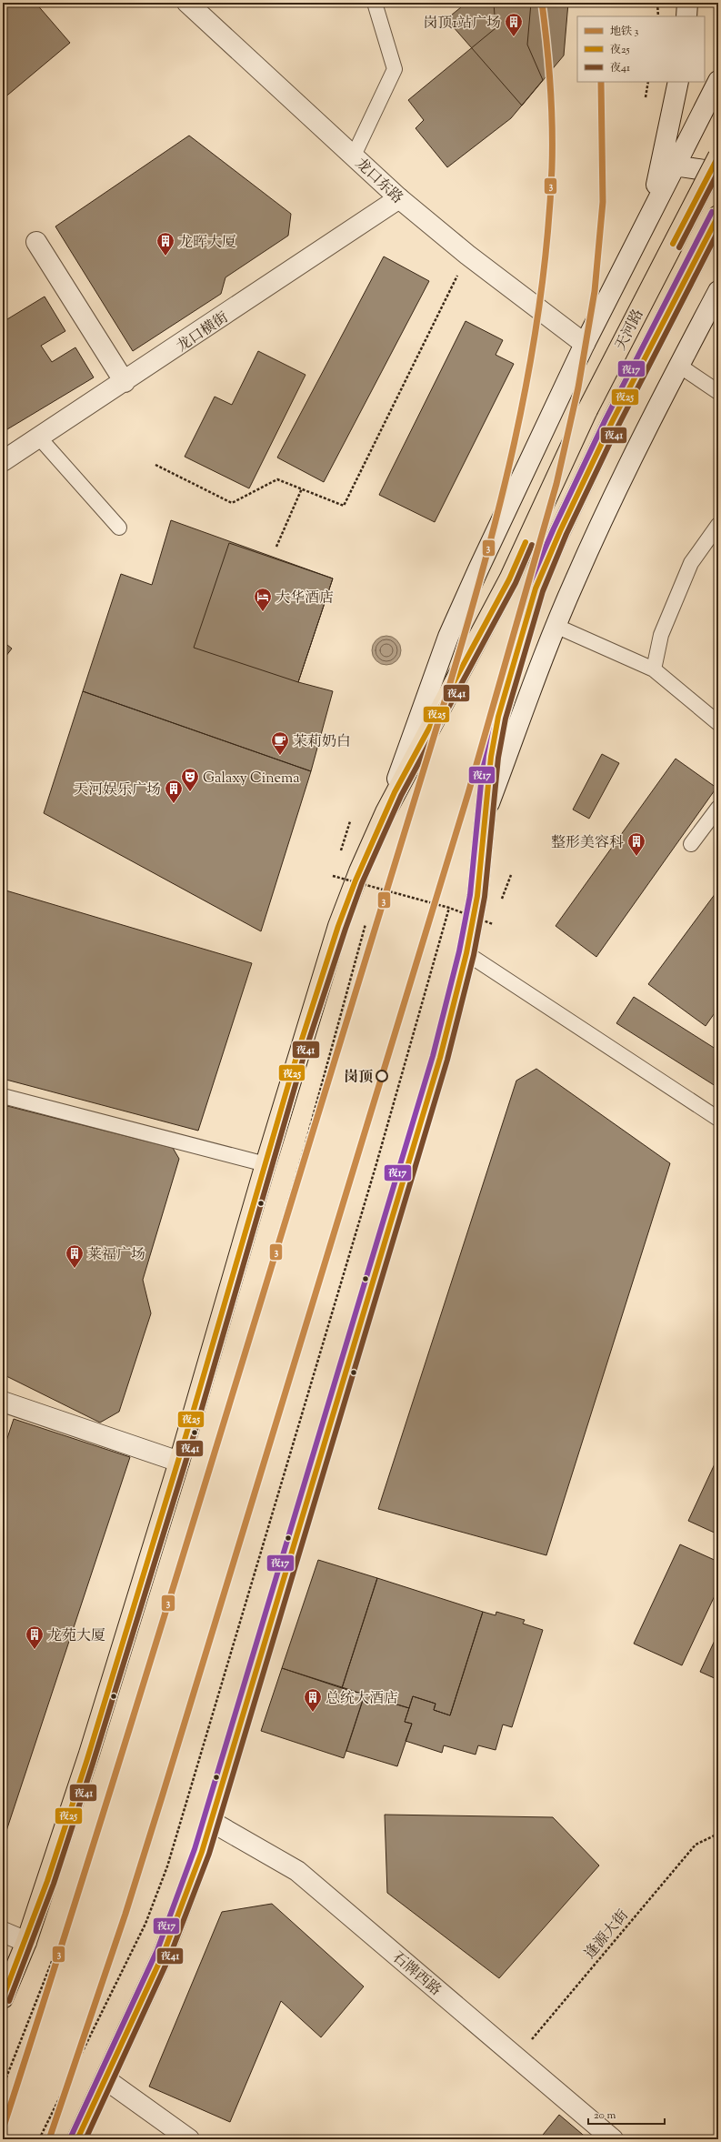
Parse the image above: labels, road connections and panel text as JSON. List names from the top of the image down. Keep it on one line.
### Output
{"streets":{"highway":["天河路"],"street":["龙口东路","龙口横街","石牌西路"],"path":["逢源大街"]},"crossings":[["龙口东路","龙口横街"],["天河路","石牌西路"],["逢源大街","石牌西路"]],"places":{"building":["岗顶1站广场","龙晖大厦","天河娱乐广场","整形美容科","莱福广场","龙苑大厦","总统大酒店"],"hotel":["大华酒店"],"cafe":["茉莉奶白"],"theatre":["Galaxy Cinema"],"other":["岗顶"]},"lines":["metro line 3","transit line 夜25","transit line 夜41","transit line 夜17"],"legend":["地铁 3","夜25","夜41"],"scale_bar":"20 m"}
